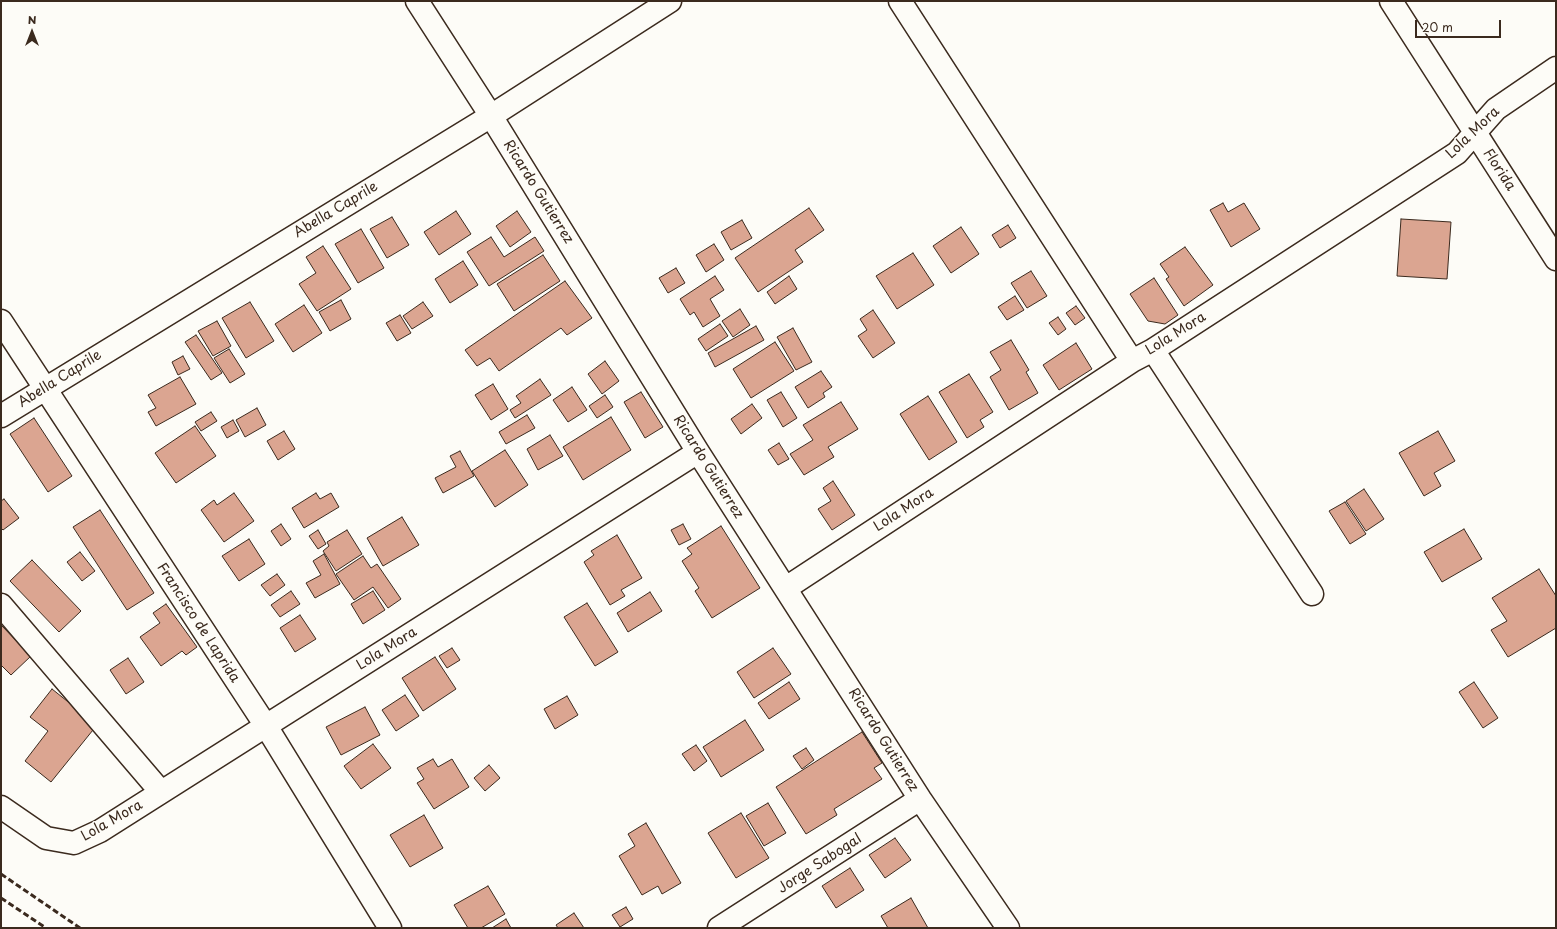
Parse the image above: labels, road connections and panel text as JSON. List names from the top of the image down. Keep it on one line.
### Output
{"streets":{"street":["Lola Mora","Florida","Ricardo Gutierrez","Abella Caprile","Francisco de Laprida","Jorge Sabogal"]},"crossings":[["Lola Mora","Florida"],["Lola Mora","Ricardo Gutierrez"],["Lola Mora","Francisco de Laprida"],["Ricardo Gutierrez","Abella Caprile"],["Ricardo Gutierrez","Jorge Sabogal"],["Abella Caprile","Francisco de Laprida"]],"scale_bar":"20 m","north":"top"}
